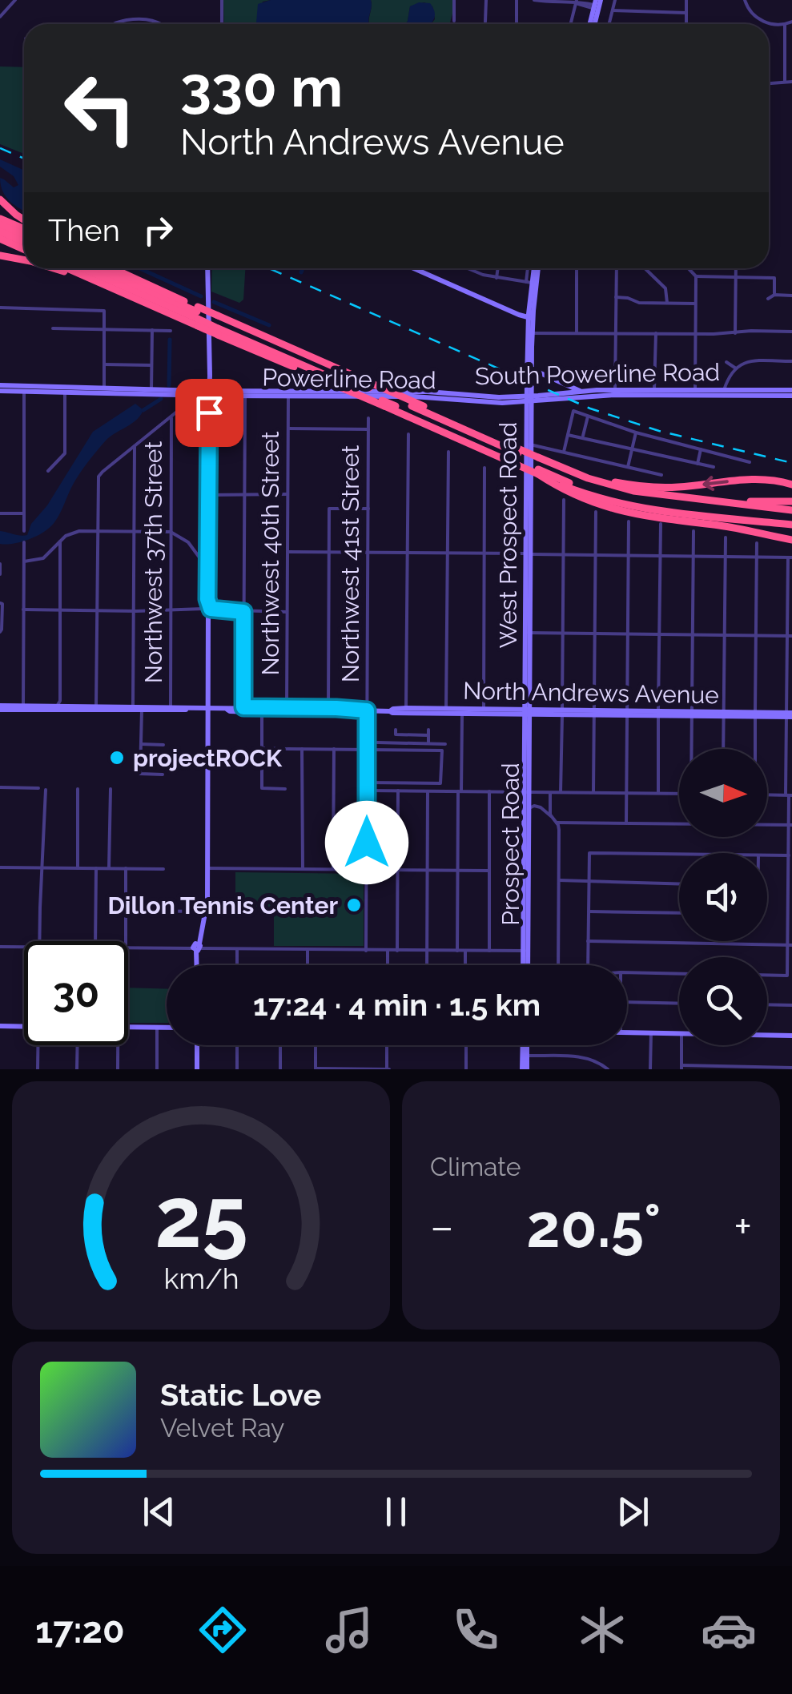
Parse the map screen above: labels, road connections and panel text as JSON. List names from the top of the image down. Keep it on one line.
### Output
{"streets":{"main road":["South Powerline Road","Powerline Road","West Prospect Road","North Andrews Avenue","Prospect Road"],"street":["Northwest 40th Street","Northwest 37th Street","Northwest 41st Street"]},"crossings":[["South Powerline Road","Powerline Road"],["South Powerline Road","West Prospect Road"],["Powerline Road","Northwest 40th Street"],["West Prospect Road","North Andrews Avenue"],["West Prospect Road","Prospect Road"],["Northwest 40th Street","North Andrews Avenue"],["Northwest 37th Street","North Andrews Avenue"],["Northwest 41st Street","North Andrews Avenue"],["North Andrews Avenue","Prospect Road"]],"places":["projectROCK","Dillon Tennis Center"],"north":"right","page":{"turn":["330 m","North Andrews Avenue"],"then":"Then","limit":"30","trip":"17:24 · 4 min · 1.5 km","tile":"Climate","heat":["−","20.5°","+"],"song":["Static Love","Velvet Ray"],"tabs":"17:20","gauge":["25","km/h"]}}
